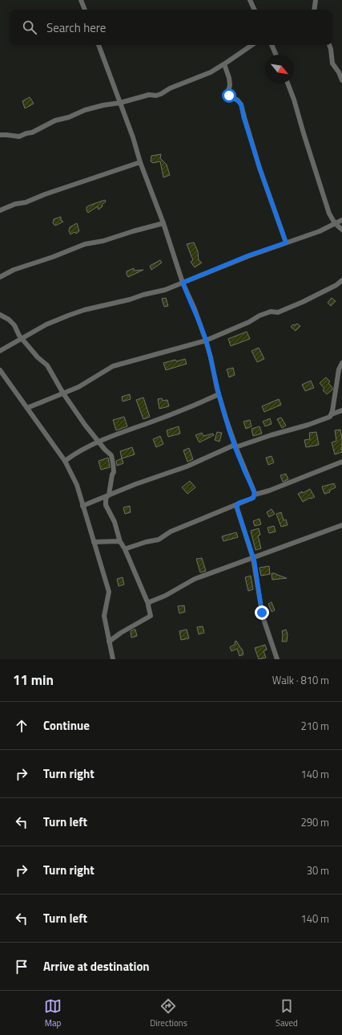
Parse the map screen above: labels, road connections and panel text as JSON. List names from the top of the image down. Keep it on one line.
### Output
{"north":"bottom right","page":{"search":"Search here","heading":["11 min","Walk · 810 m"],"list":[["Continue","210 m"],["Turn right","140 m"],["Turn left","290 m"],["Turn right","30 m"],["Turn left","140 m"],"Arrive at destination"],"nav":["Map","Directions","Saved"]}}
